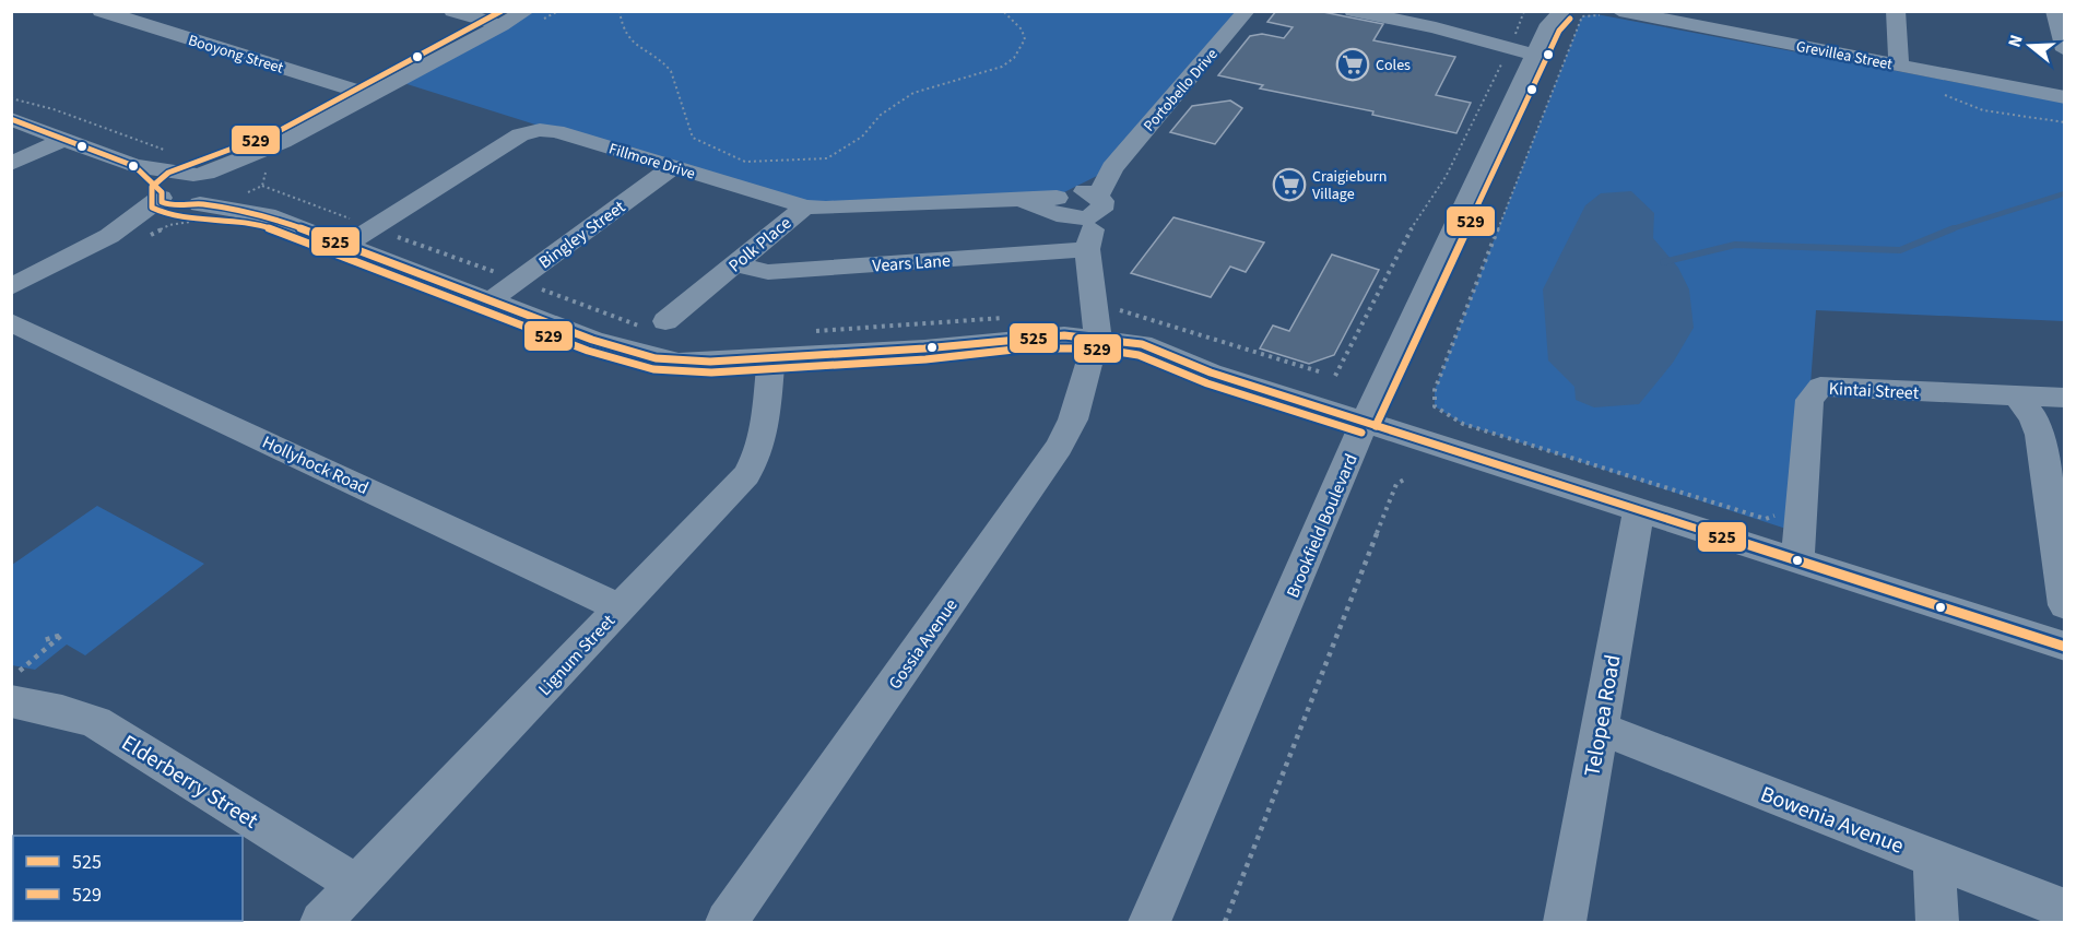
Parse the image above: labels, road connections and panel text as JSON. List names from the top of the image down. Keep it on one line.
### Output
{"streets":{"street":["Booyong Street","Grevillea Street","Portobello Drive","Fillmore Drive","Bingley Street","Polk Place","Vears Lane","Kintai Street","Hollyhock Road","Brookfield Boulevard","Gossia Avenue","Lignum Street","Telopea Road","Elderberry Street","Bowenia Avenue"]},"crossings":[["Portobello Drive","Fillmore Drive"],["Portobello Drive","Vears Lane"],["Portobello Drive","Gossia Avenue"],["Fillmore Drive","Bingley Street"],["Fillmore Drive","Polk Place"],["Polk Place","Vears Lane"],["Hollyhock Road","Lignum Street"],["Lignum Street","Elderberry Street"],["Telopea Road","Bowenia Avenue"]],"places":{"supermarket":["Coles","Craigieburn Village"]},"lines":["transit line 529","transit line 525"],"legend":["525","529"],"north":"left"}
